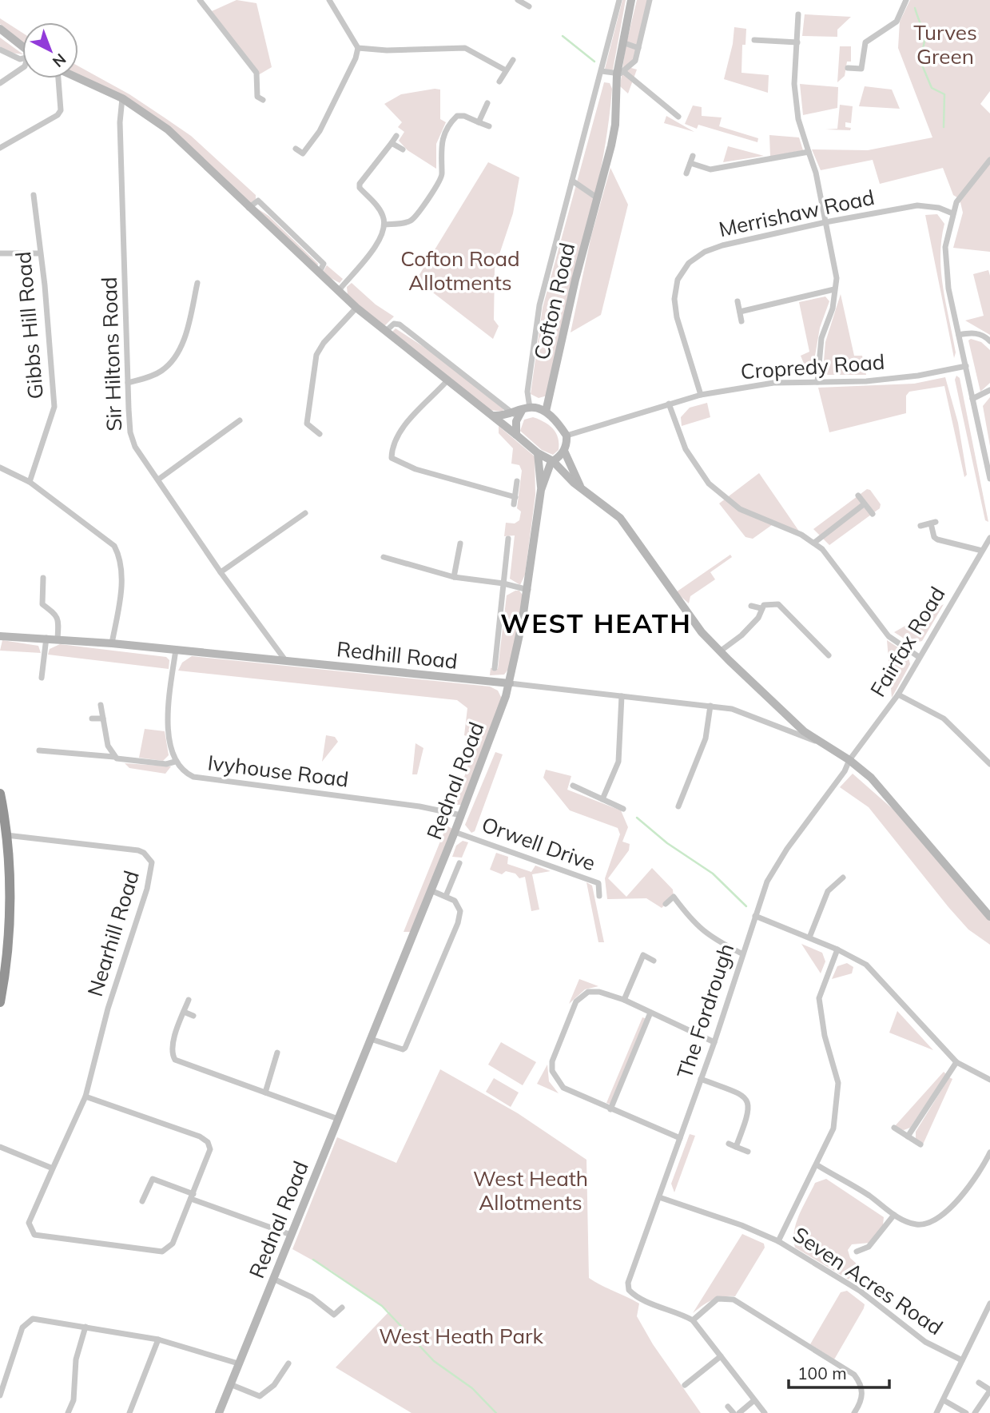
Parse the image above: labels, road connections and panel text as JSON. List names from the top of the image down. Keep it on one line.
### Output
{"streets":{"street":["Merrishaw Road","Cofton Road","Gibbs Hill Road","Sir Hiltons Road","Cropredy Road","Fairfax Road","Redhill Road","Ivyhouse Road","Rednal Road","Orwell Drive","Nearhill Road","The Fordrough","Seven Acres Road"]},"crossings":[["Merrishaw Road","Cropredy Road"],["Cofton Road","Cropredy Road"],["Sir Hiltons Road","Redhill Road"],["Fairfax Road","Redhill Road"],["Fairfax Road","The Fordrough"],["Redhill Road","Rednal Road"],["Redhill Road","The Fordrough"],["Ivyhouse Road","Rednal Road"],["Rednal Road","Orwell Drive"],["The Fordrough","Seven Acres Road"]],"districts":["WEST HEATH"],"parks":["Turves Green","Cofton Road Allotments","West Heath Allotments","West Heath Park"],"scale_bar":"100 m","north":"bottom right"}
